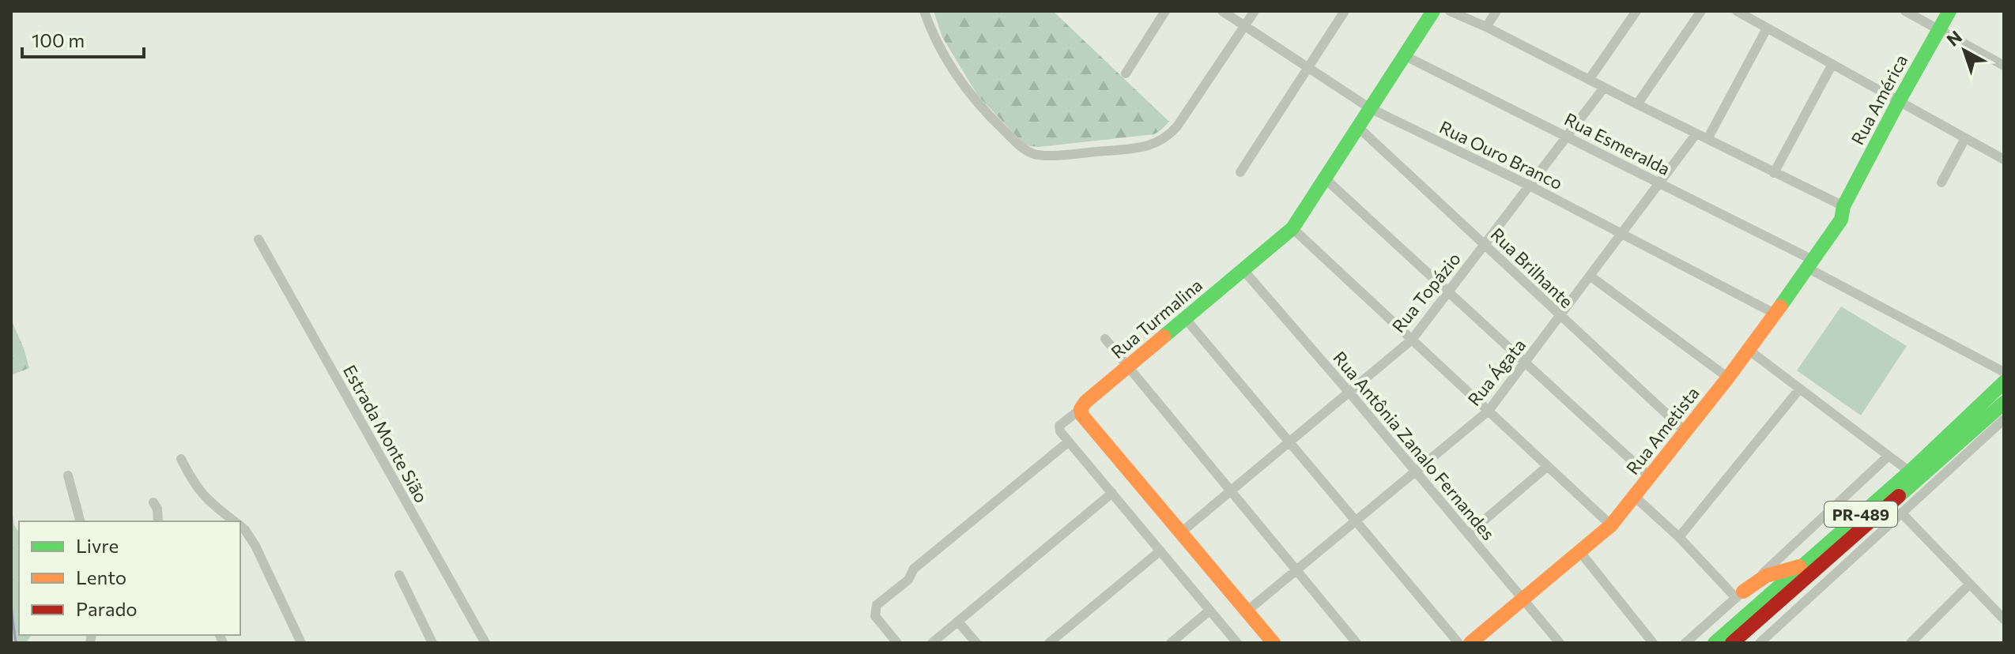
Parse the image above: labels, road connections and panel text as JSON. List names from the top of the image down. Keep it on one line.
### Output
{"streets":{"street":["Rua América","Rua Esmeralda","Rua Ouro Branco","Rua Brilhante","Rua Topázio","Rua Turmalina","Rua Ágata","Rua Ametista","Estrada Monte Sião","Rua Antônia Zanalo Fernandes","PR-489"]},"crossings":[["Rua América","Rua Ametista"],["Rua Esmeralda","Rua Topázio"],["Rua Esmeralda","Rua Turmalina"],["Rua Esmeralda","Rua Ágata"],["Rua Esmeralda","Rua Ametista"],["Rua Ouro Branco","Rua Topázio"],["Rua Ouro Branco","Rua Turmalina"],["Rua Ouro Branco","Rua Ágata"],["Rua Ouro Branco","Rua Ametista"],["Rua Brilhante","Rua Topázio"],["Rua Brilhante","Rua Turmalina"],["Rua Brilhante","Rua Ágata"],["Rua Brilhante","Rua Ametista"],["Rua Topázio","Rua Antônia Zanalo Fernandes"],["Rua Turmalina","Rua Antônia Zanalo Fernandes"],["Rua Ágata","Rua Antônia Zanalo Fernandes"],["Rua Ametista","Rua Antônia Zanalo Fernandes"]],"legend":["Livre","Lento","Parado"],"scale_bar":"100 m","north":"top left"}
